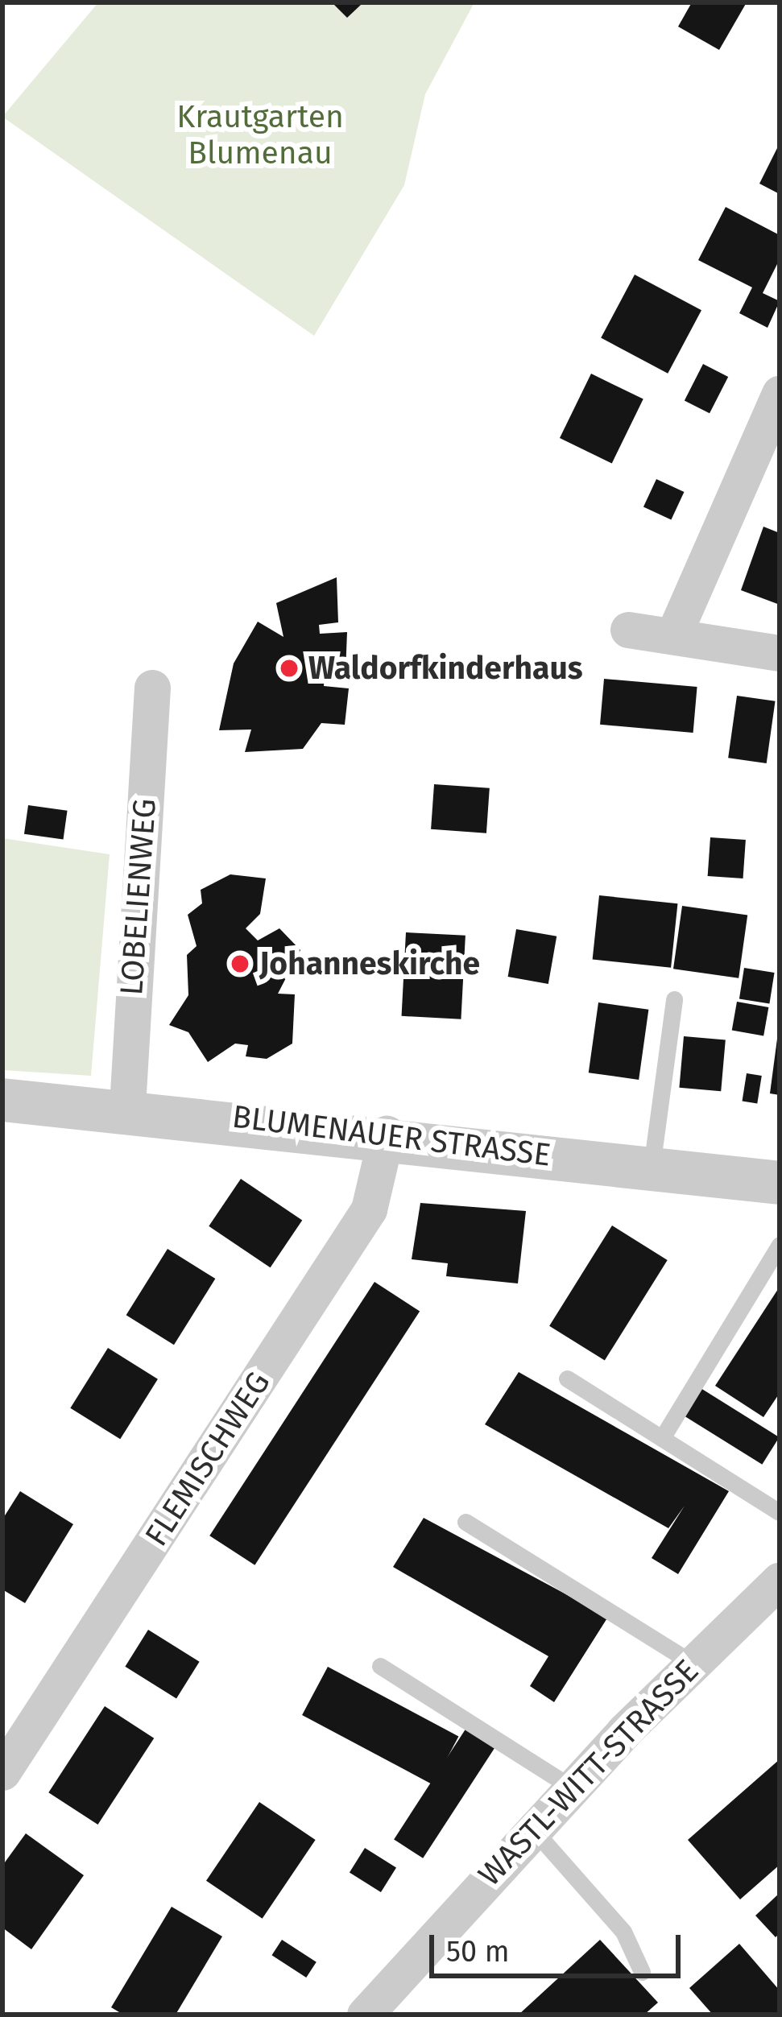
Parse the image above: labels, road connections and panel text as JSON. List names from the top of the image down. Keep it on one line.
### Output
{"streets":{"street":["LOBELIENWEG","BLUMENAUER STRASSE","FLEMISCHWEG","WASTL-WITT-STRASSE"]},"crossings":[["LOBELIENWEG","BLUMENAUER STRASSE"],["BLUMENAUER STRASSE","FLEMISCHWEG"]],"parks":["Krautgarten Blumenau"],"places":["Waldorfkinderhaus","Johanneskirche"],"scale_bar":"50 m"}
